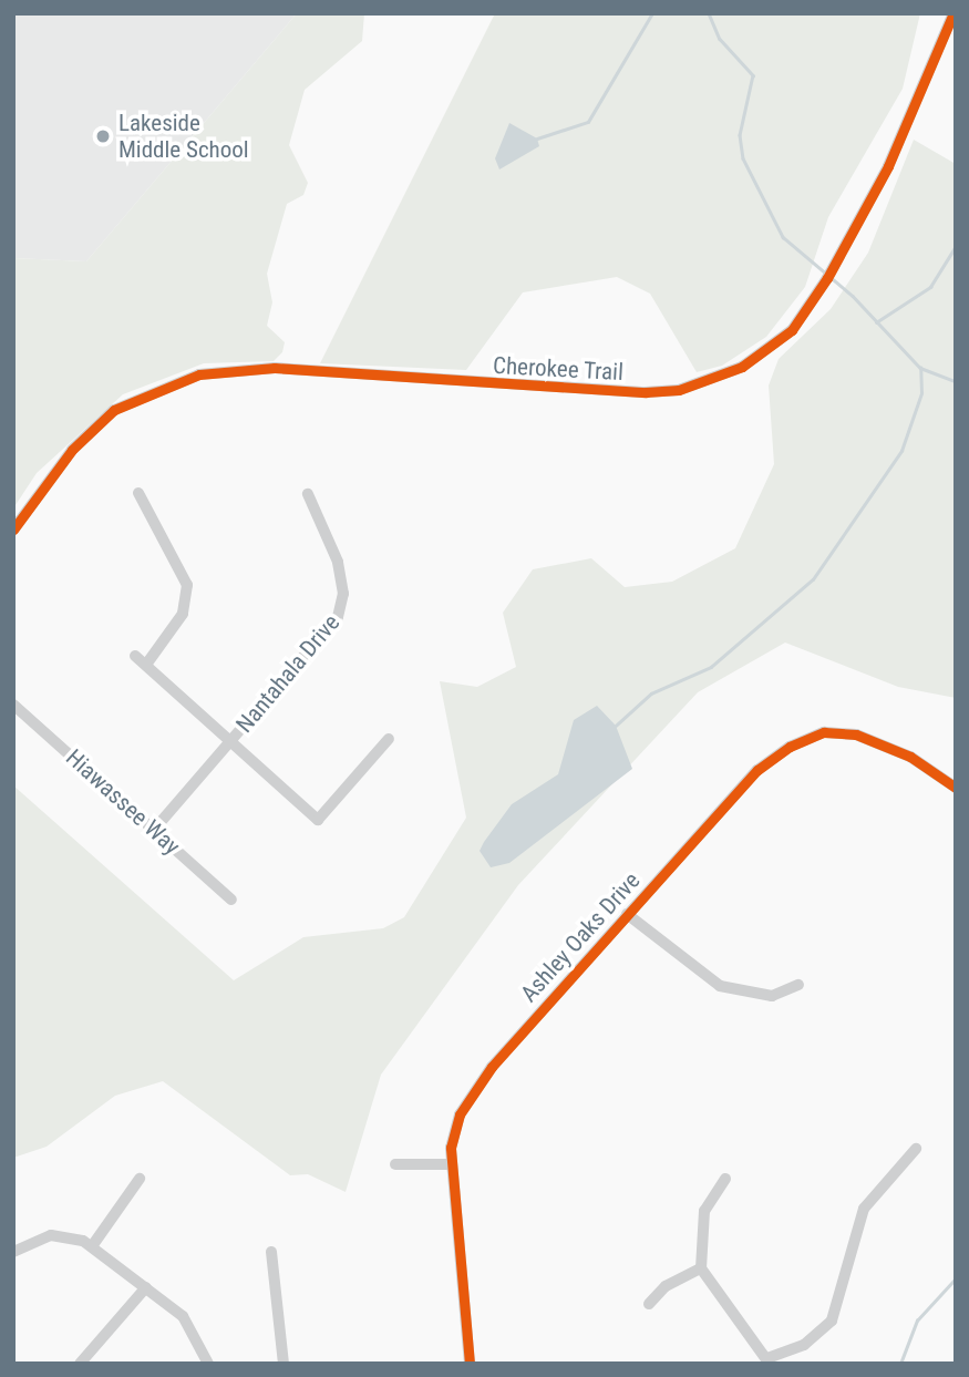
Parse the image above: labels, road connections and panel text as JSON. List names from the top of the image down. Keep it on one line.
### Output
{"streets":{"street":["Cherokee Trail","Nantahala Drive","Hiawassee Way","Ashley Oaks Drive"]},"crossings":[["Nantahala Drive","Hiawassee Way"]],"places":["Lakeside Middle School"]}
